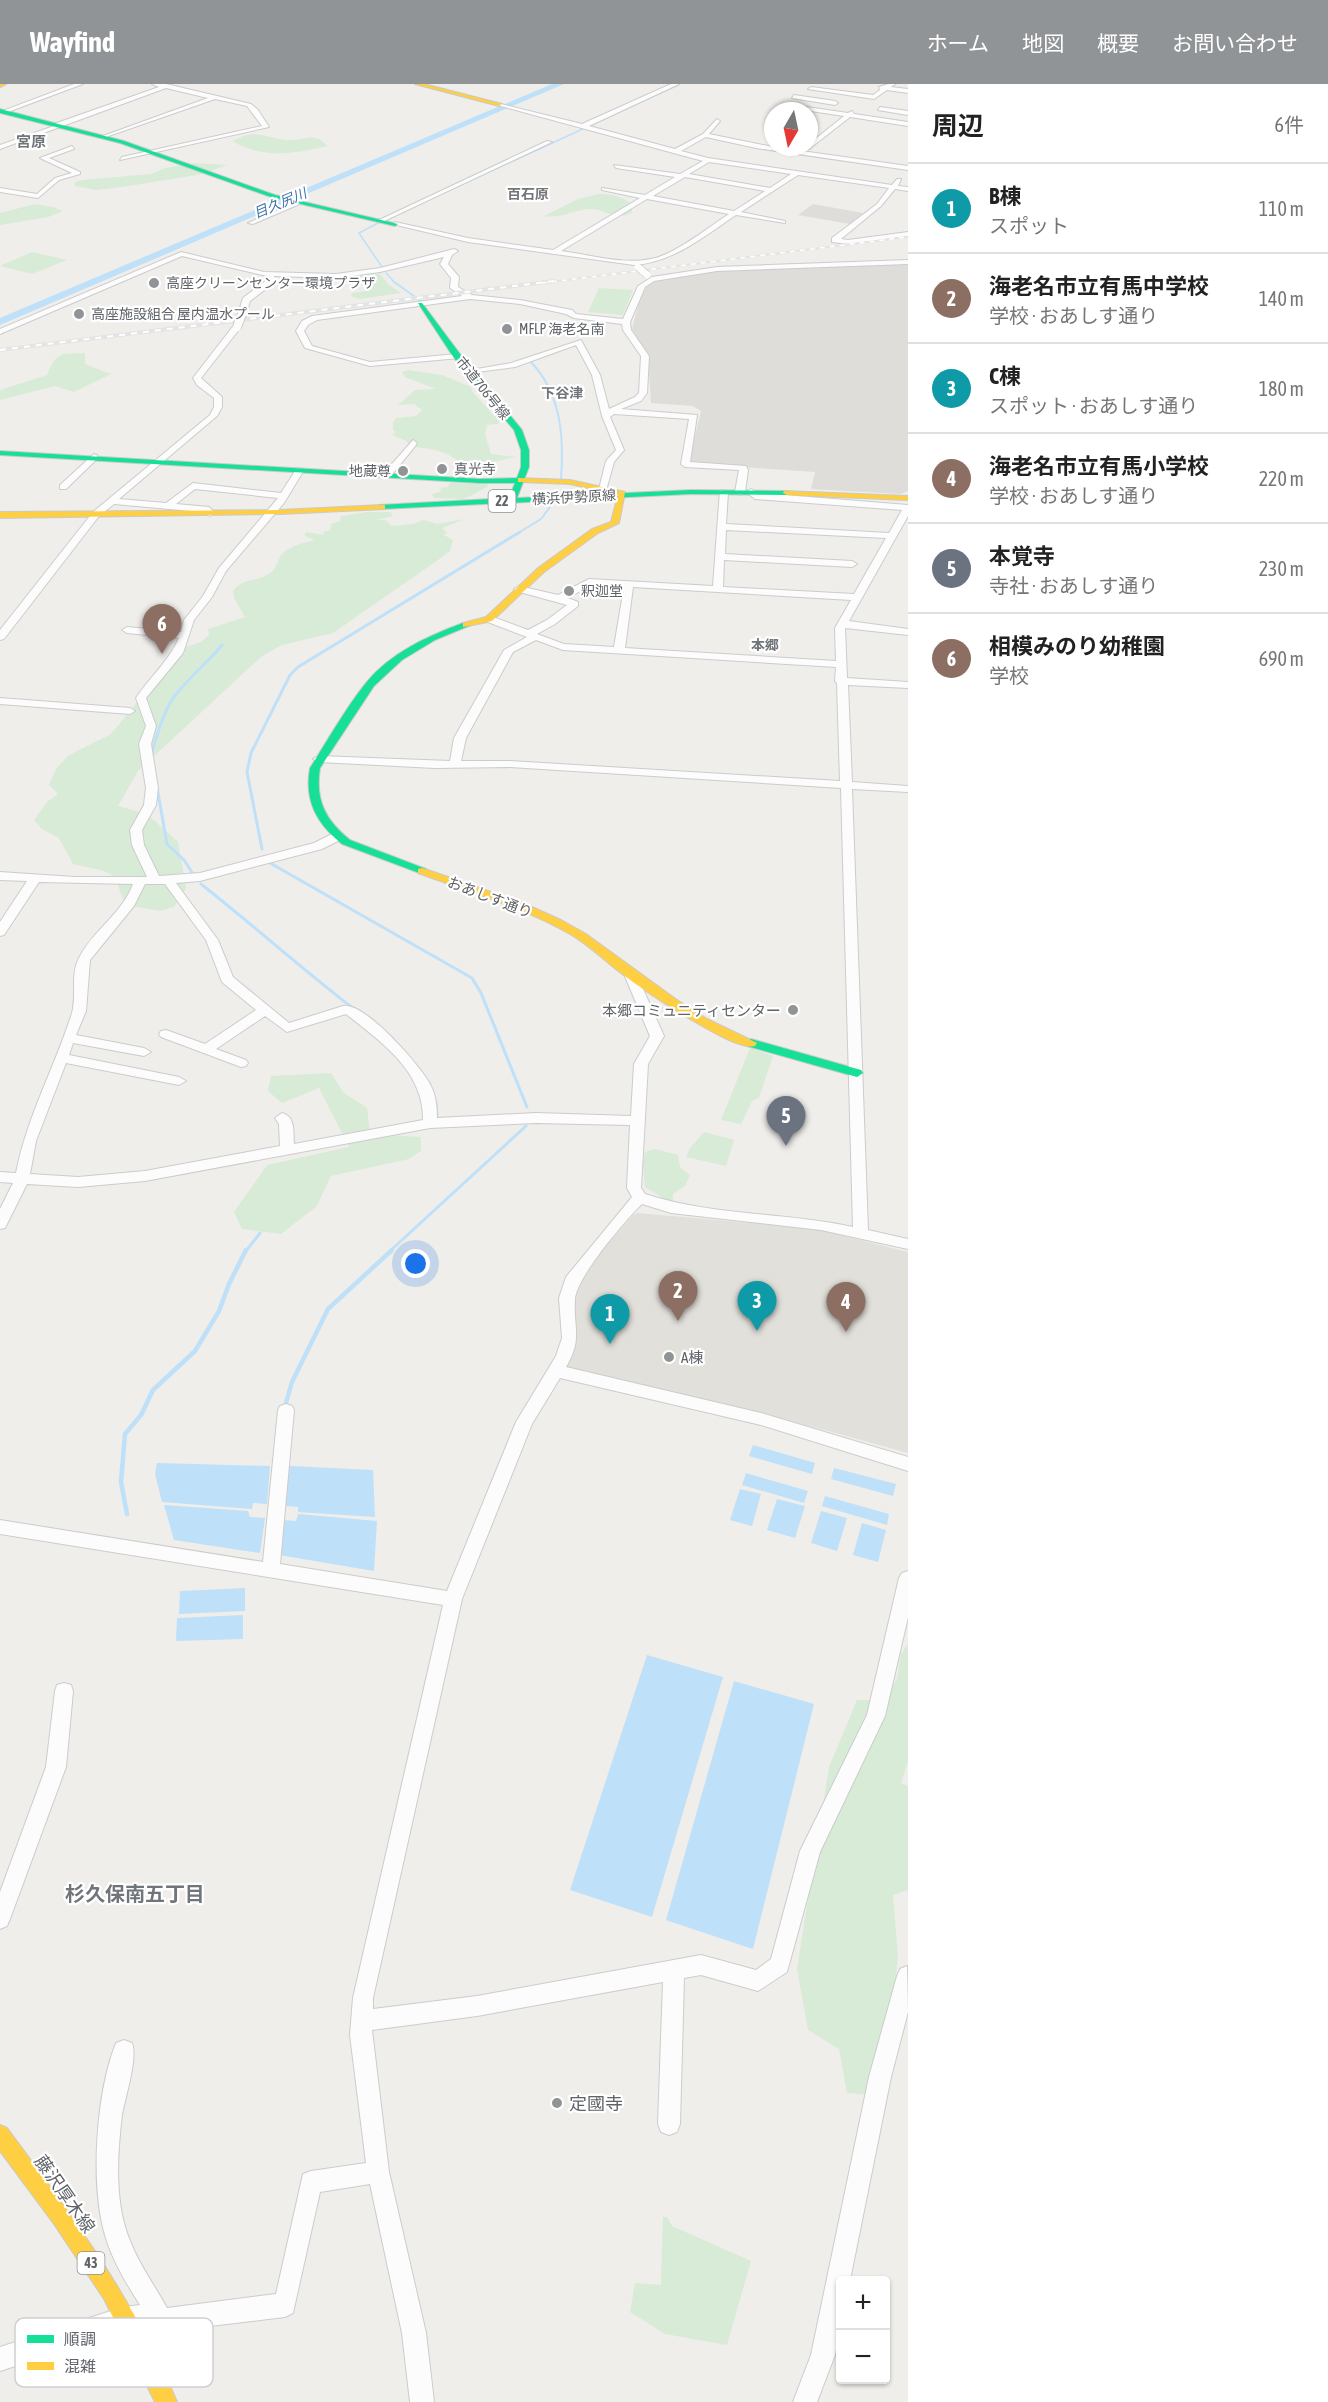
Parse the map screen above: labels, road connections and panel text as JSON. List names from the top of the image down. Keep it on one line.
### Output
{"streets":{"street":["市道706号線","横浜伊勢原線","22","おあしす通り","藤沢厚木線","43"]},"crossings":[["横浜伊勢原線","おあしす通り"]],"districts":["宮原","百石原","下谷津","本郷","杉久保南五丁目"],"water":["目久尻川"],"places":["高座クリーンセンター環境プラザ","高座施設組合 屋内温水プール","MFLP 海老名南","真光寺","地蔵尊","釈迦堂","本郷コミュニティセンター","A棟","定國寺"],"legend":["順調","混雑"],"north":"bottom","page":{"header":"Wayfind","nav":["ホーム","地図","概要","お問い合わせ"],"heading":["周辺","6件"],"list":[{"mark":"1","name":"B棟","note":"スポット","value":"110 m"},{"mark":"2","name":"海老名市立有馬中学校","note":"学校 · おあしす通り","value":"140 m"},{"mark":"3","name":"C棟","note":"スポット · おあしす通り","value":"180 m"},{"mark":"4","name":"海老名市立有馬小学校","note":"学校 · おあしす通り","value":"220 m"},{"mark":"5","name":"本覚寺","note":"寺社 · おあしす通り","value":"230 m"},{"mark":"6","name":"相模みのり幼稚園","note":"学校","value":"690 m"}],"pins":["6","5","2","3","4","1"],"map_buttons":["+","−"]}}
